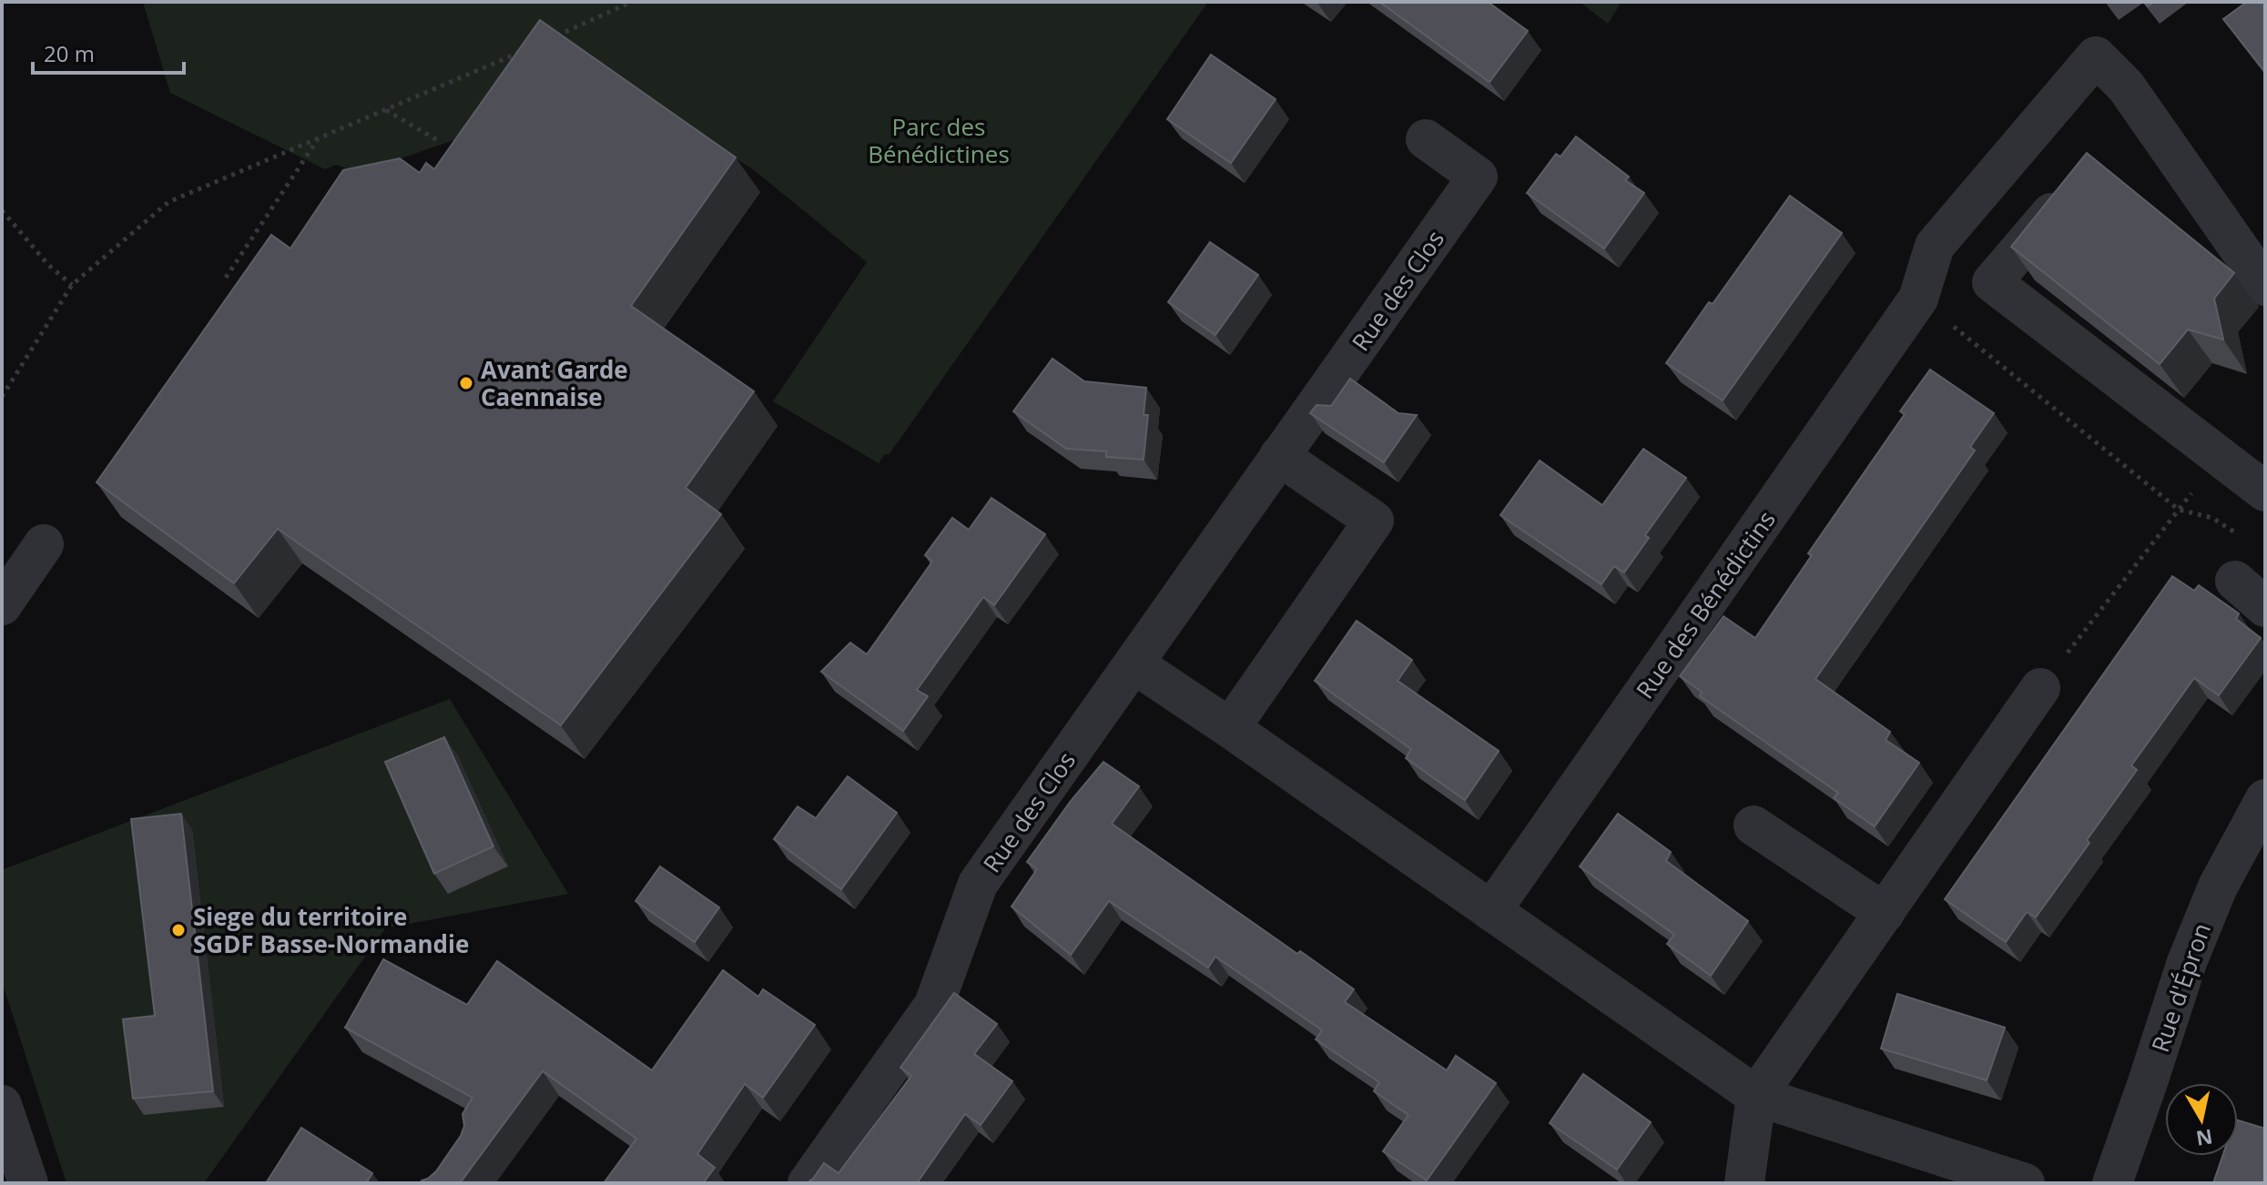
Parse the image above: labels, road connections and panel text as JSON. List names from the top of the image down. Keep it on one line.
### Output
{"streets":{"street":["Rue des Clos","Rue des Bénédictins","Rue d'Épron"]},"parks":["Parc des Bénédictines"],"places":["Avant Garde Caennaise","Siege du territoire SGDF Basse-Normandie"],"scale_bar":"20 m","north":"bottom"}
